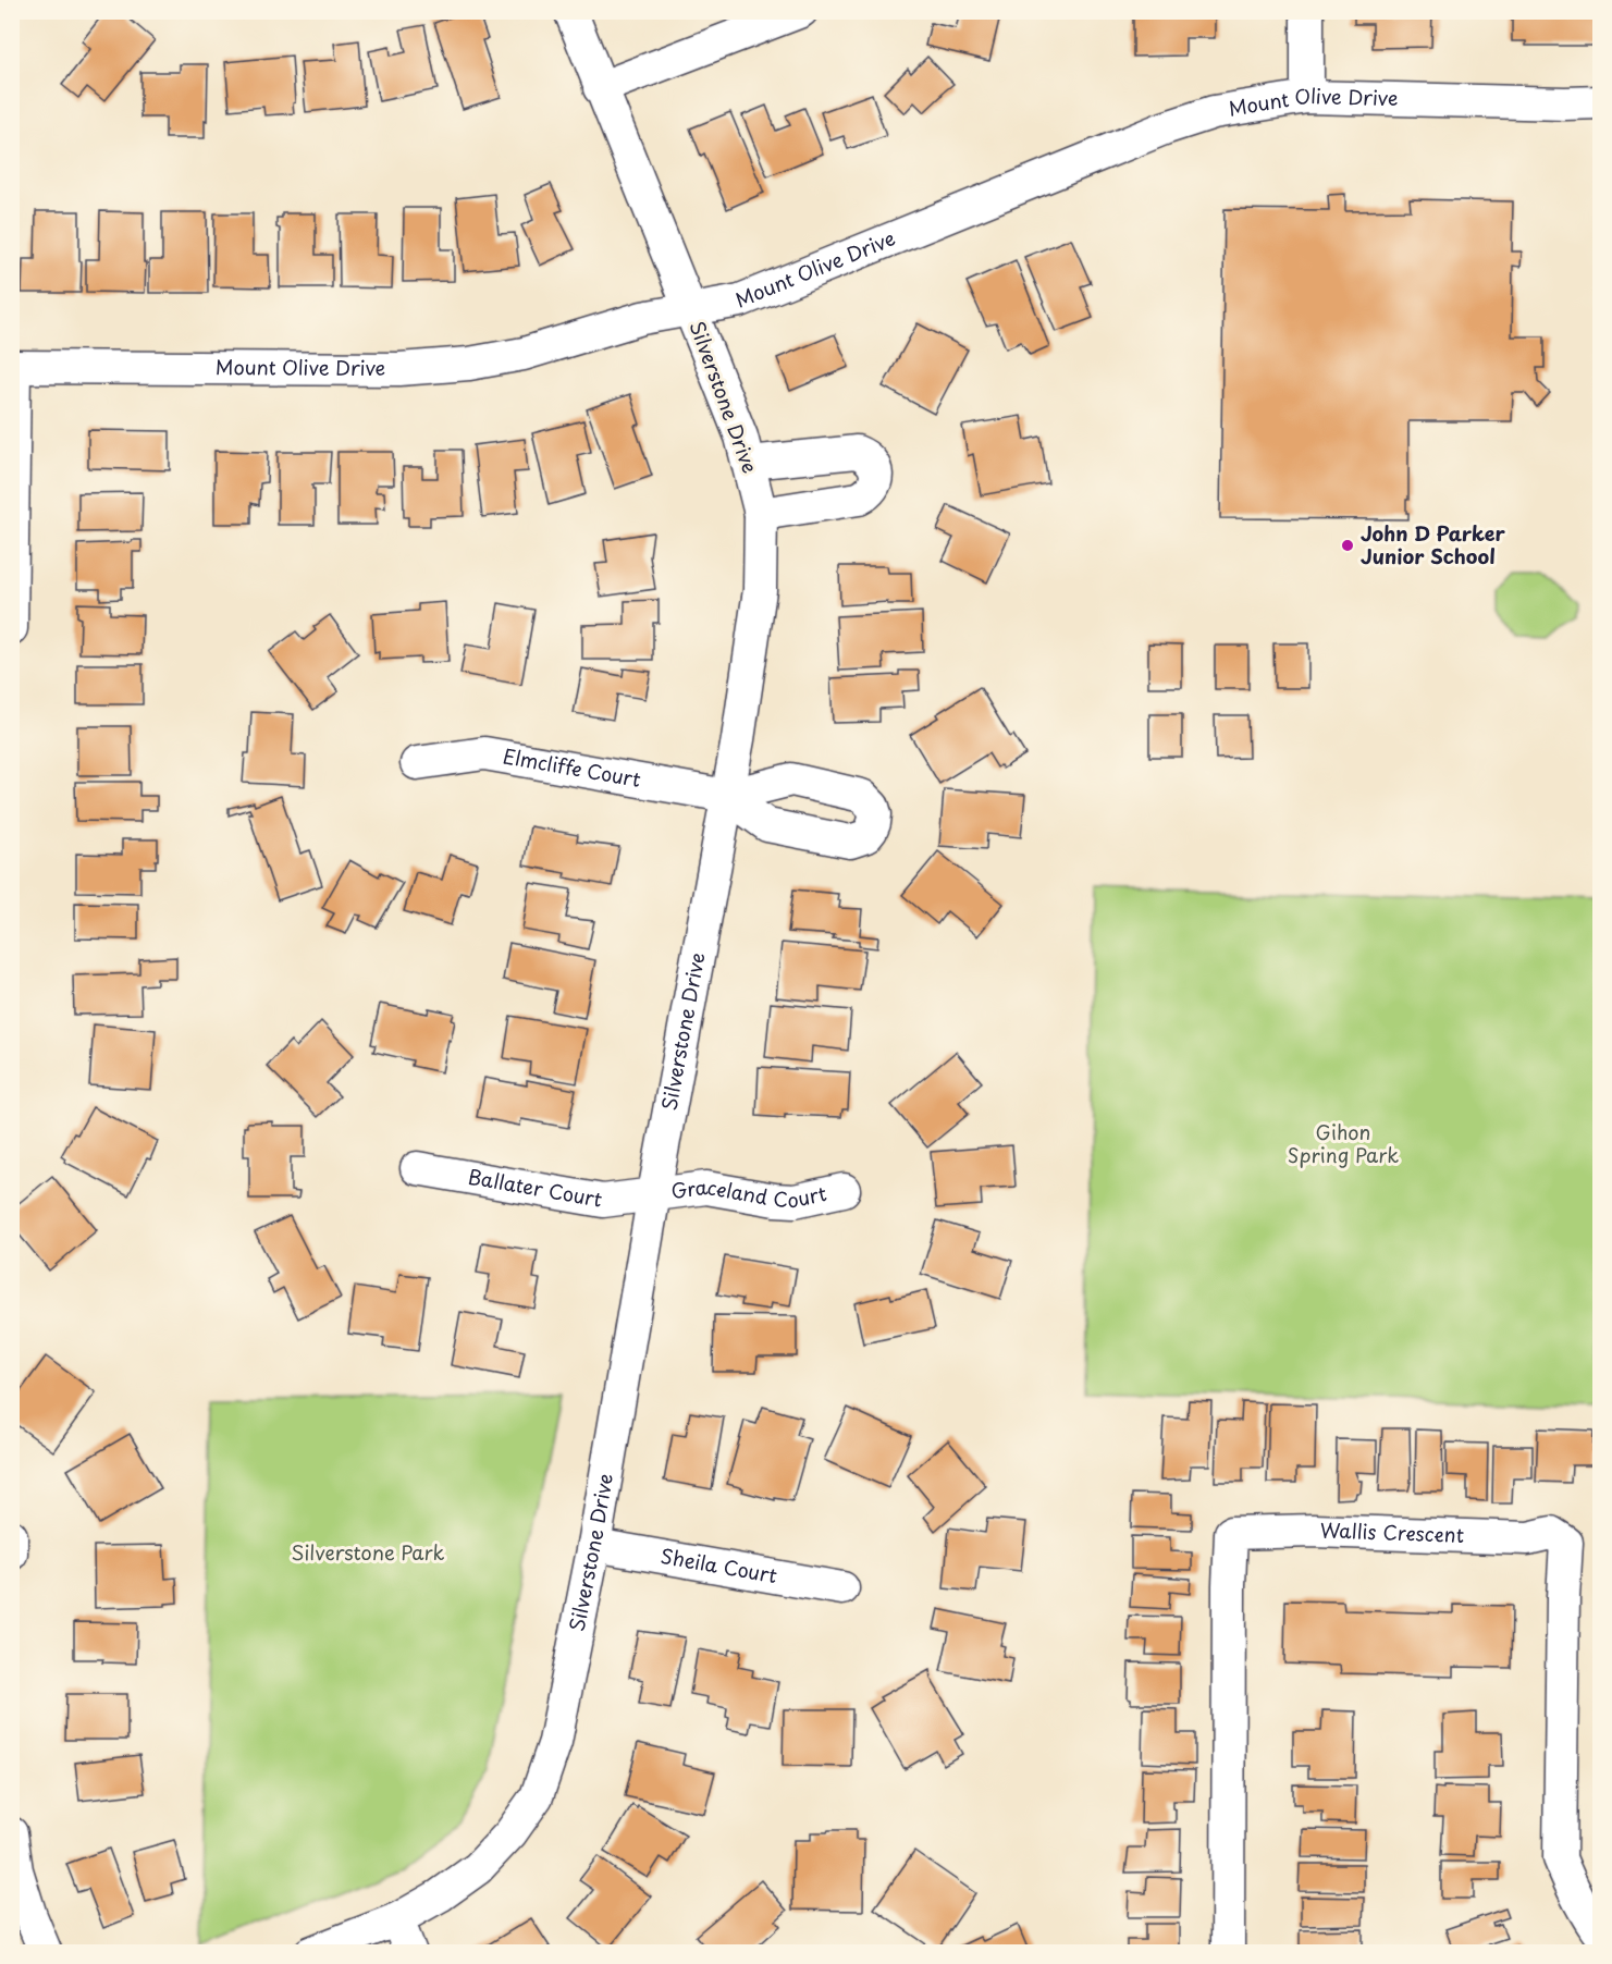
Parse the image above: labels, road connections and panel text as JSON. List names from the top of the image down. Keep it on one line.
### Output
{"streets":{"street":["Mount Olive Drive","Silverstone Drive","Elmcliffe Court","Ballater Court","Graceland Court","Wallis Crescent","Sheila Court"]},"crossings":[["Mount Olive Drive","Silverstone Drive"],["Silverstone Drive","Elmcliffe Court"],["Silverstone Drive","Ballater Court"],["Silverstone Drive","Graceland Court"],["Silverstone Drive","Sheila Court"],["Ballater Court","Graceland Court"]],"parks":["Gihon Spring Park","Silverstone Park"],"places":["John D Parker Junior School"]}
